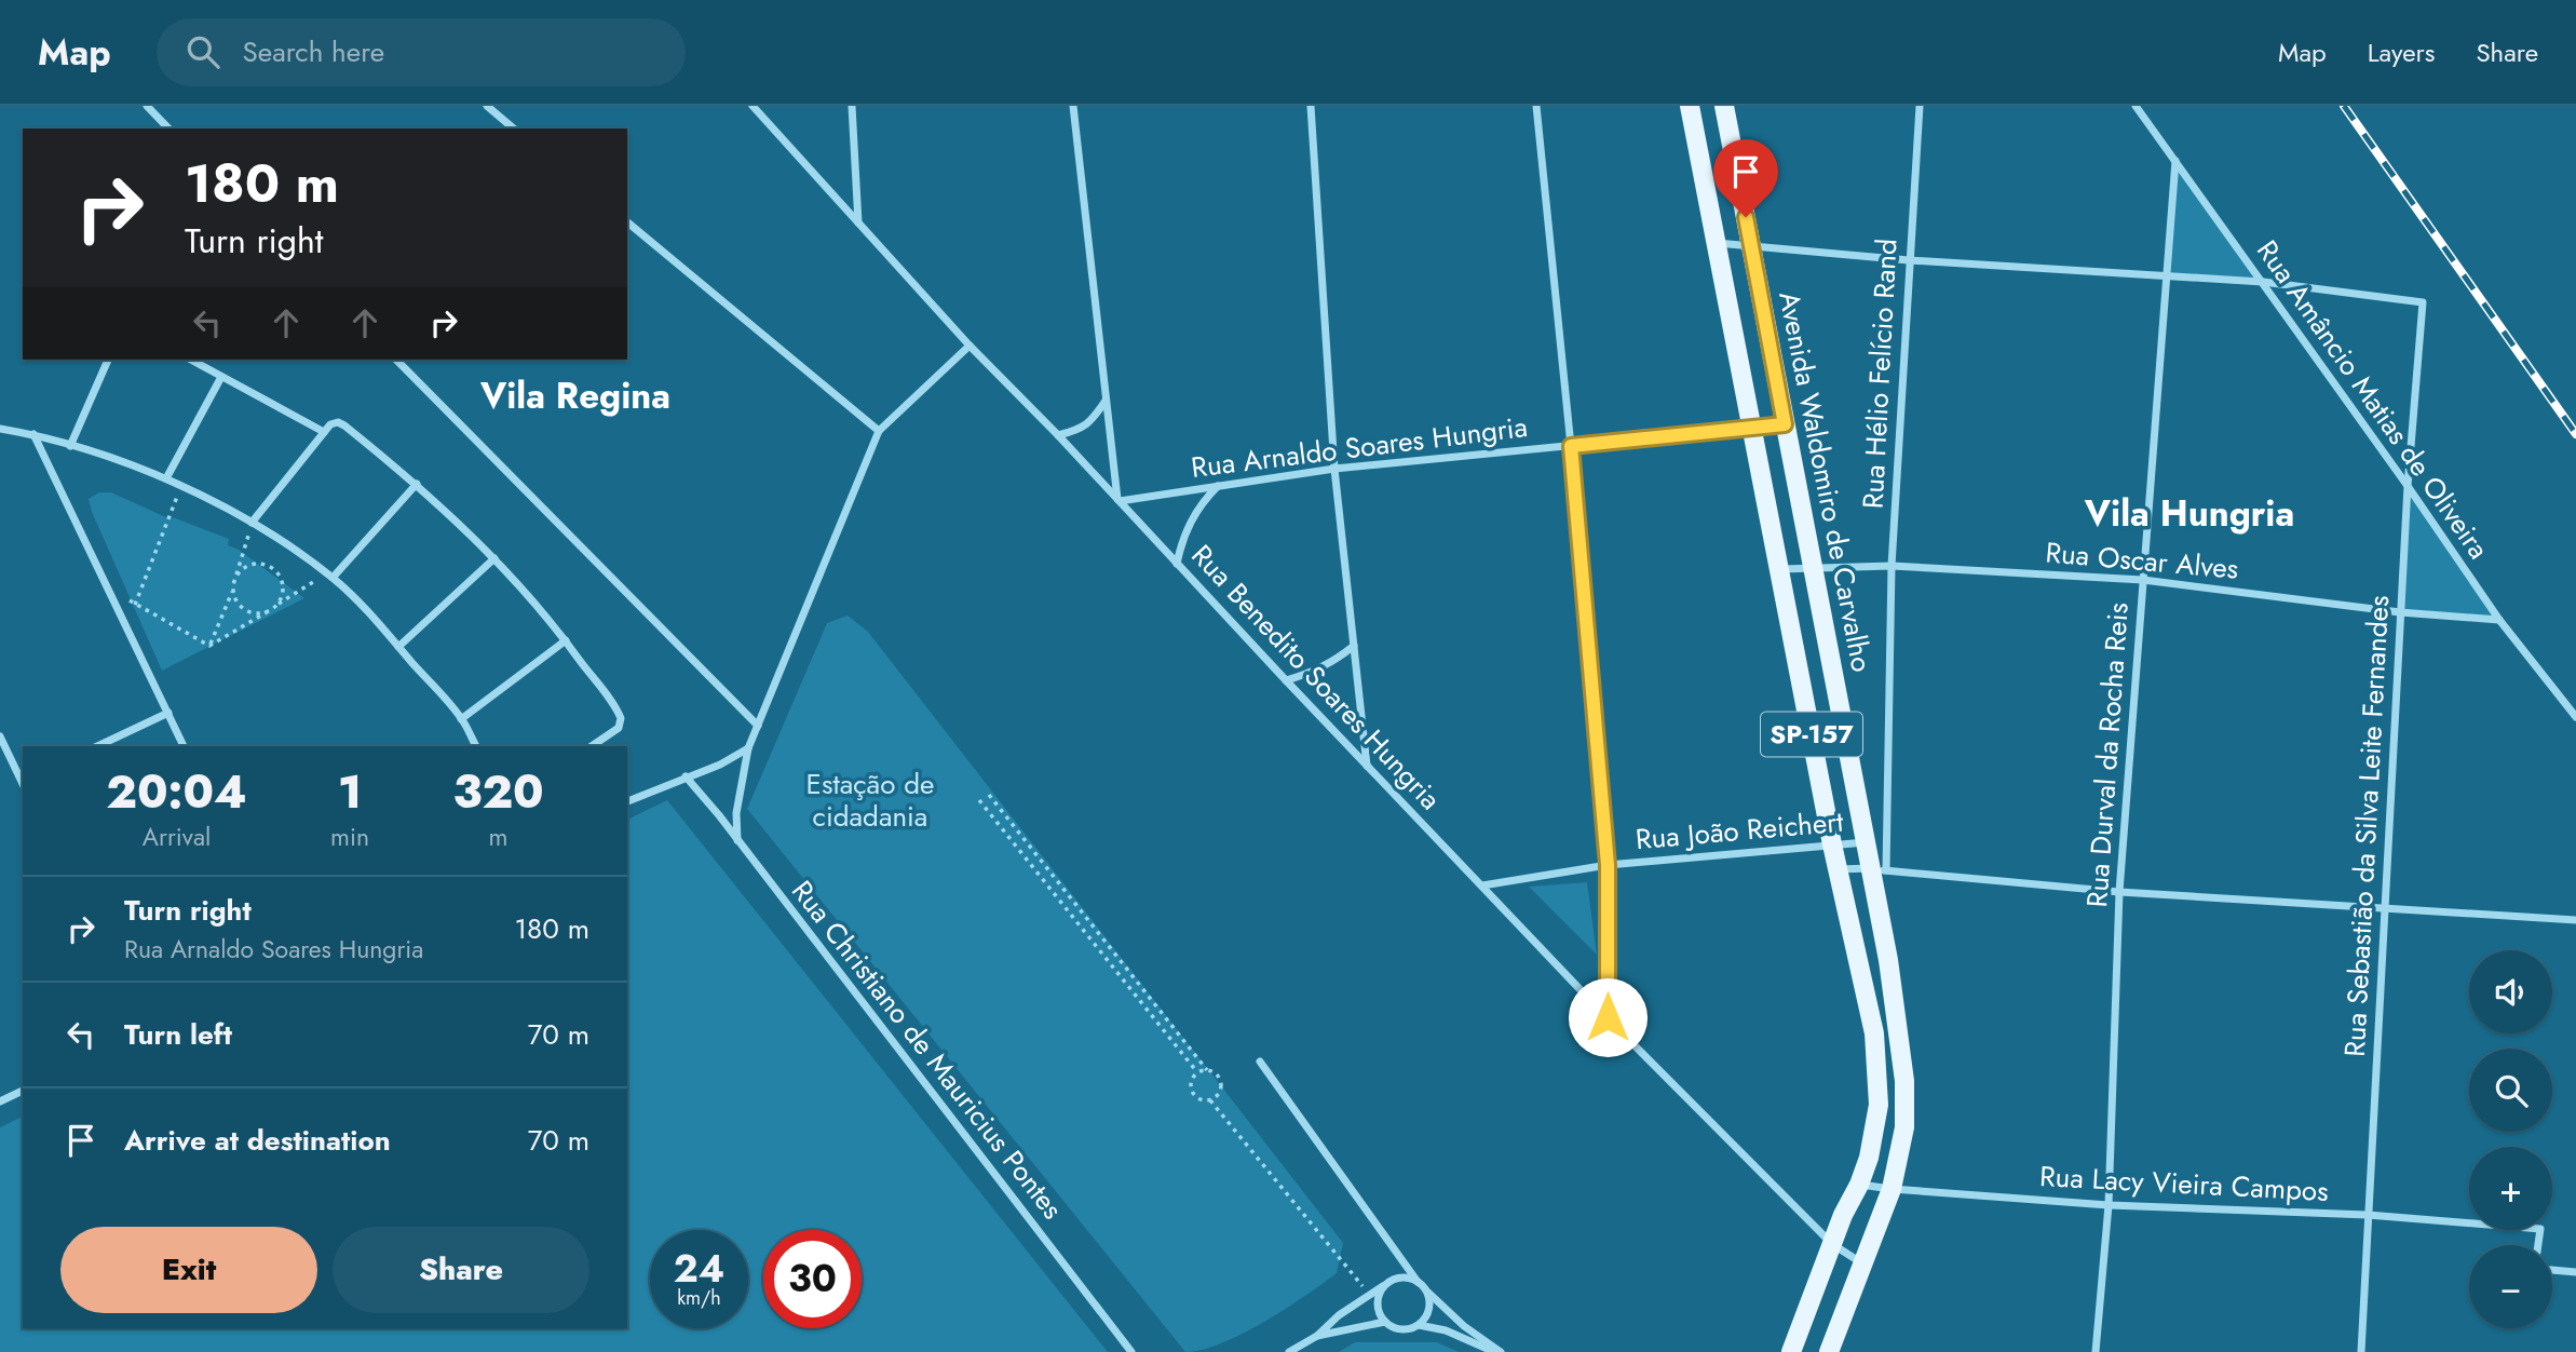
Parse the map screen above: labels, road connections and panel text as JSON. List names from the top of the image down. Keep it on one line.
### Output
{"streets":{"main road":["Avenida Waldomiro de Carvalho","SP-157"],"street":["Rua Hélio Felício Rand","Rua Amâncio Matias de Oliveira","Rua Arnaldo Soares Hungria","Rua Oscar Alves","Rua Benedito Soares Hungria","Rua Durval da Rocha Reis","Rua Sebastião da Silva Leite Fernandes","Rua João Reichert","Rua Christiano de Mauricius Pontes","Rua Lacy Vieira Campos"]},"crossings":[["Rua Hélio Felício Rand","Avenida Waldomiro de Carvalho"],["Rua Hélio Felício Rand","Rua Oscar Alves"],["Rua Amâncio Matias de Oliveira","Rua Oscar Alves"],["Rua Amâncio Matias de Oliveira","Rua Durval da Rocha Reis"],["Rua Amâncio Matias de Oliveira","Rua Sebastião da Silva Leite Fernandes"],["Rua Arnaldo Soares Hungria","Avenida Waldomiro de Carvalho"],["Rua Arnaldo Soares Hungria","Rua Benedito Soares Hungria"],["Rua Arnaldo Soares Hungria","SP-157"],["Avenida Waldomiro de Carvalho","Rua Oscar Alves"],["Avenida Waldomiro de Carvalho","Rua Benedito Soares Hungria"],["Avenida Waldomiro de Carvalho","Rua João Reichert"],["Avenida Waldomiro de Carvalho","Rua Lacy Vieira Campos"],["Rua Oscar Alves","SP-157"],["Rua Oscar Alves","Rua Durval da Rocha Reis"],["Rua Oscar Alves","Rua Sebastião da Silva Leite Fernandes"],["Rua Benedito Soares Hungria","SP-157"],["Rua Benedito Soares Hungria","Rua João Reichert"],["SP-157","Rua João Reichert"],["SP-157","Rua Lacy Vieira Campos"],["Rua Durval da Rocha Reis","Rua Lacy Vieira Campos"],["Rua Sebastião da Silva Leite Fernandes","Rua Lacy Vieira Campos"]],"districts":["Vila Regina","Vila Hungria"],"parks":["Estação de cidadania"],"page":{"header":"Map","search":"Search here","nav":["Map","Layers","Share"],"turn":["180 m","Turn right"],"eta":["20:04","Arrival","1","min","320","m"],"list":[{"name":"Turn right","note":"Rua Arnaldo Soares Hungria","value":"180 m"},{"name":"Turn left","value":"70 m"},{"name":"Arrive at destination","value":"70 m"}],"map_buttons":["+","−"],"buttons":["Exit","Share"],"speed":"24 km/h","limit":"30"}}
